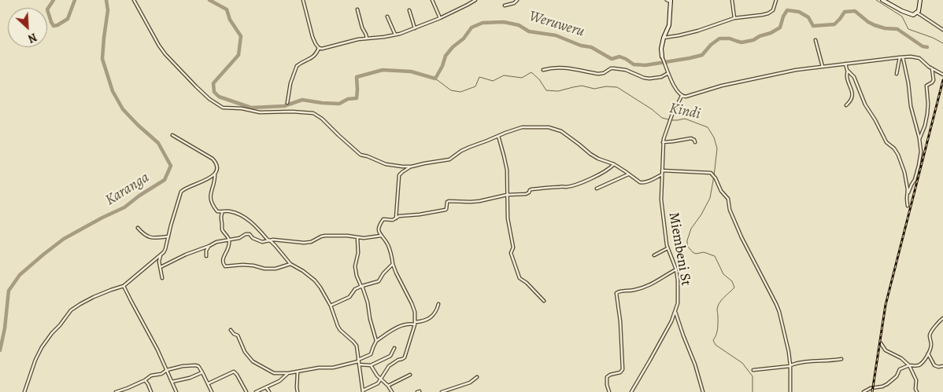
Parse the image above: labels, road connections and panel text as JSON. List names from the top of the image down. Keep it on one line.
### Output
{"streets":{"street":["Miembeni St"]},"water":["Weruweru","Kindi","Karanga"],"north":"bottom right"}
